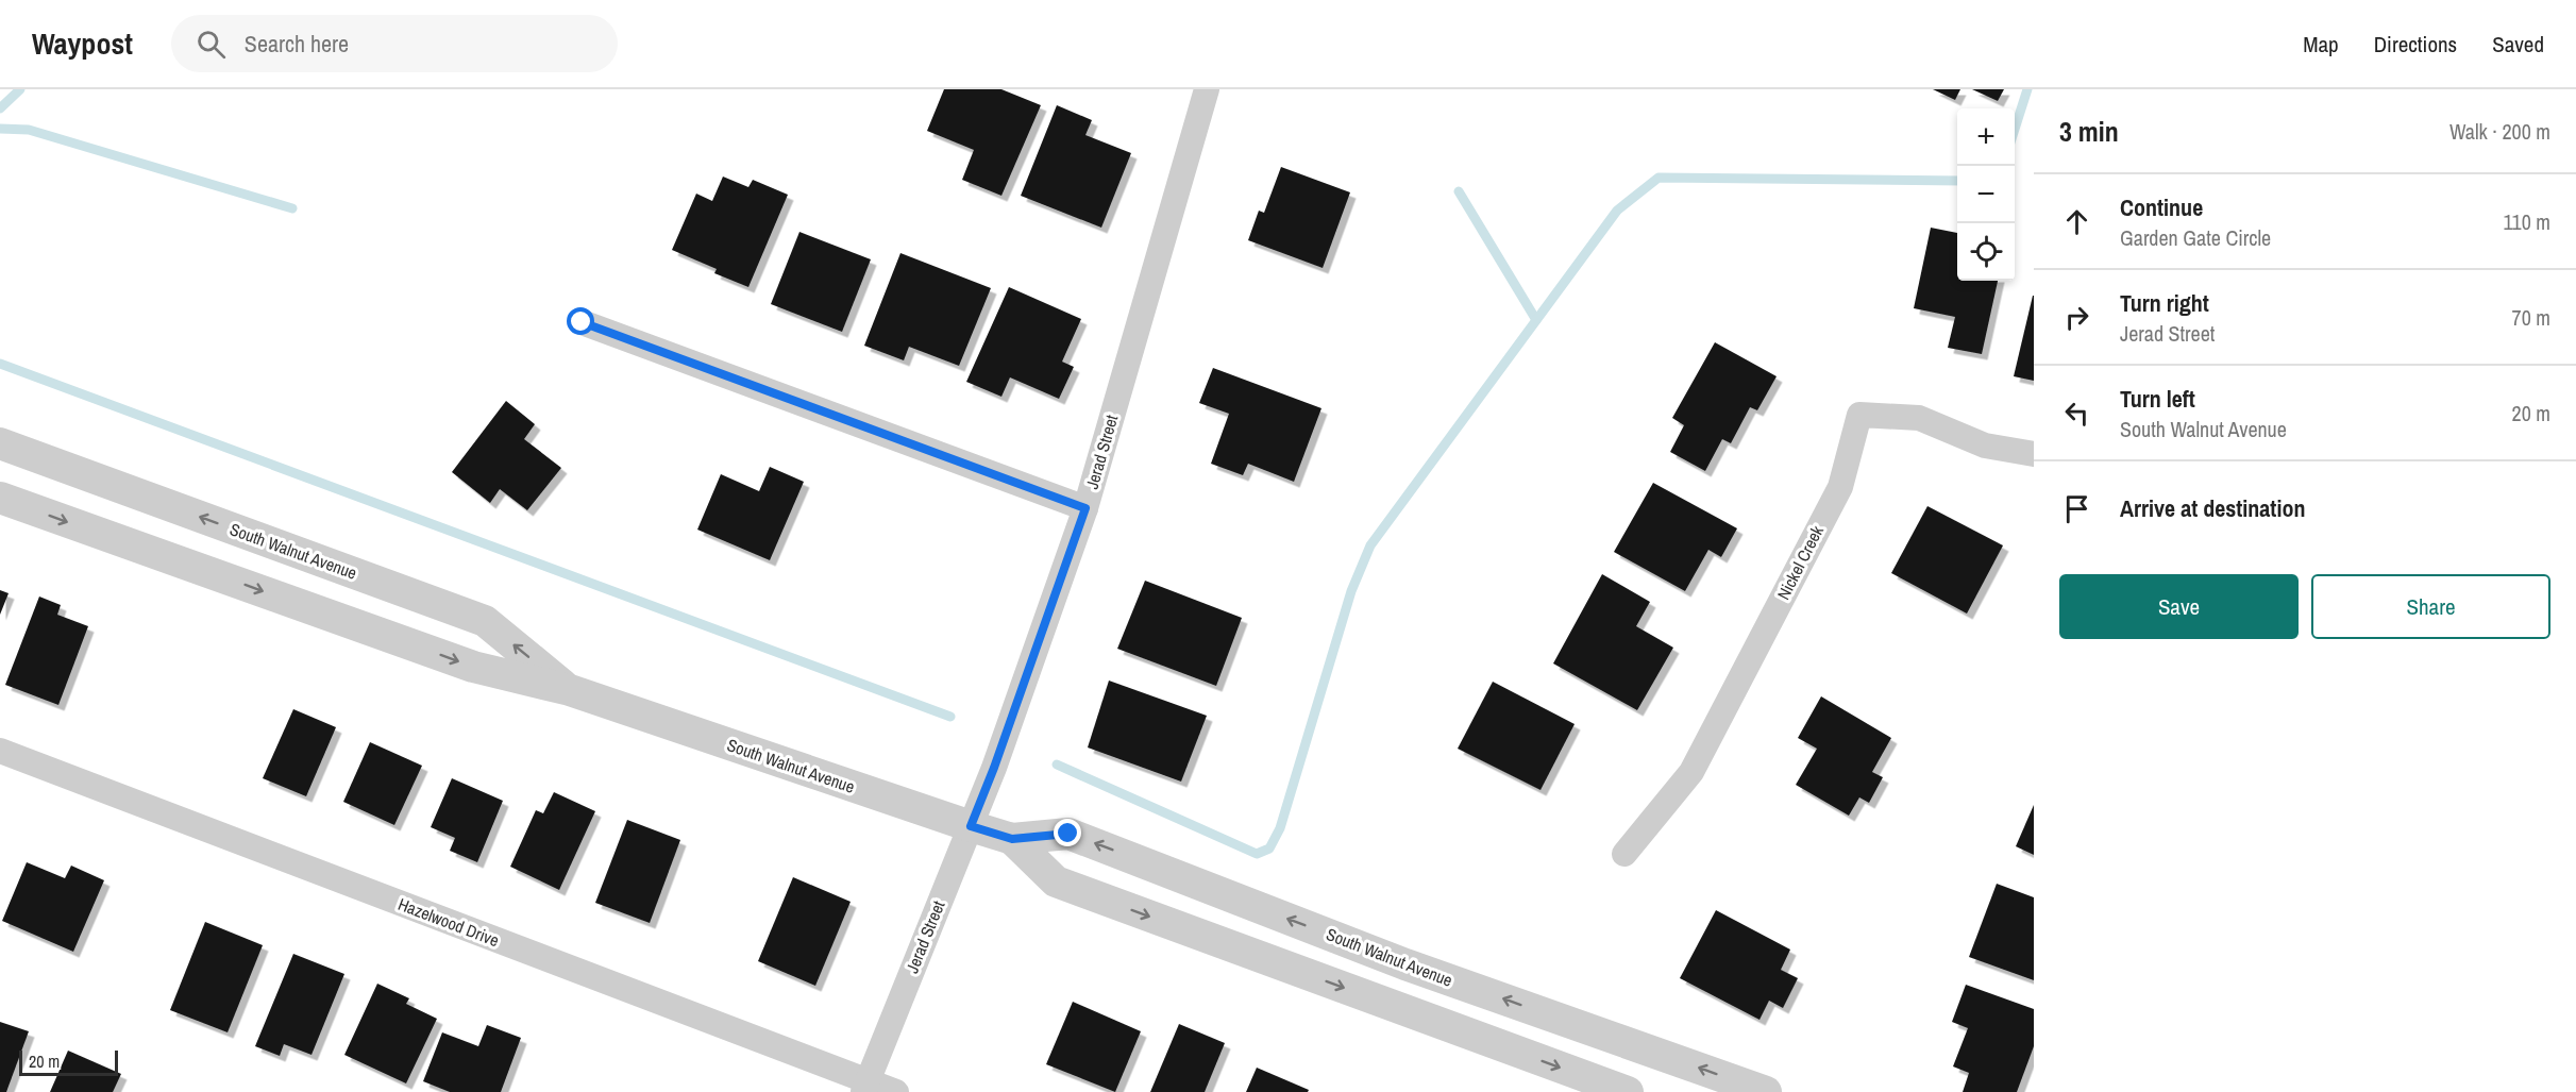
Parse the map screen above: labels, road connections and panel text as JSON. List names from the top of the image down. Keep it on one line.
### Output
{"streets":{"street":["Jerad Street","South Walnut Avenue","Nickel Creek","Hazelwood Drive"]},"crossings":[["Jerad Street","South Walnut Avenue"],["Jerad Street","Hazelwood Drive"]],"scale_bar":"20 m","page":{"header":"Waypost","search":"Search here","nav":["Map","Directions","Saved"],"heading":["3 min","Walk · 200 m"],"map_buttons":["+","−"],"list":[["Continue","Garden Gate Circle","110 m"],["Turn right","Jerad Street","70 m"],["Turn left","South Walnut Avenue","20 m"],"Arrive at destination"],"buttons":["Save","Share"],"scale":"20 m"}}
